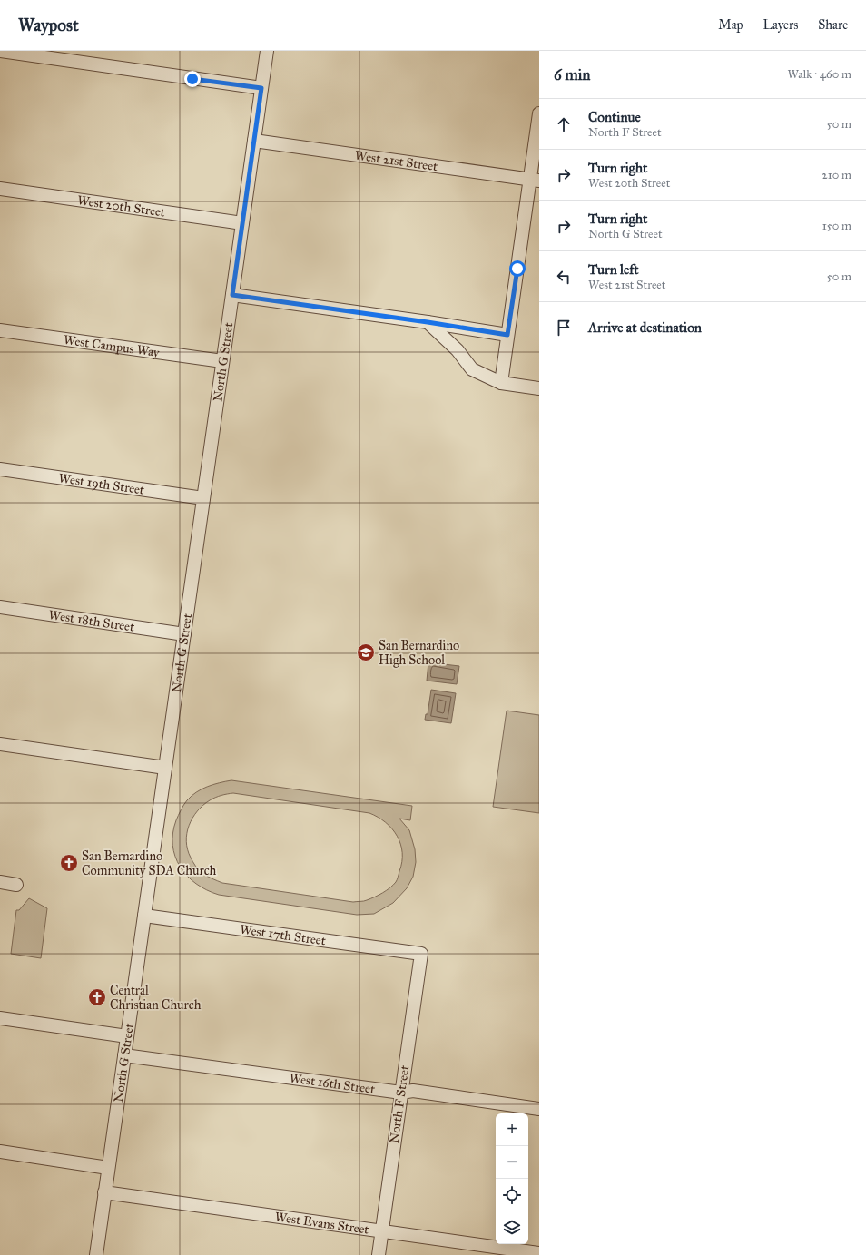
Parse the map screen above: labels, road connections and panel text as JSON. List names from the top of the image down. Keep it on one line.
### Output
{"streets":{"street":["West 21st Street","West 20th Street","West Campus Way","North G Street","West 19th Street","West 18th Street","West 17th Street","West 16th Street","North F Street","West Evans Street"]},"crossings":[["West 21st Street","North G Street"],["West 20th Street","North G Street"],["West Campus Way","North G Street"],["North G Street","West 19th Street"],["North G Street","West 18th Street"],["North G Street","West 17th Street"],["North G Street","West 16th Street"],["North G Street","West Evans Street"],["West 17th Street","North F Street"],["West 16th Street","North F Street"],["North F Street","West Evans Street"]],"places":{"school or university":["San Bernardino High School"],"church":["San Bernardino Community SDA Church","Central Christian Church"]},"page":{"header":"Waypost","nav":["Map","Layers","Share"],"heading":["6 min","Walk · 460 m"],"list":[["Continue","North F Street","50 m"],["Turn right","West 20th Street","210 m"],["Turn right","North G Street","150 m"],["Turn left","West 21st Street","50 m"],"Arrive at destination"],"map_buttons":["+","−"]}}
